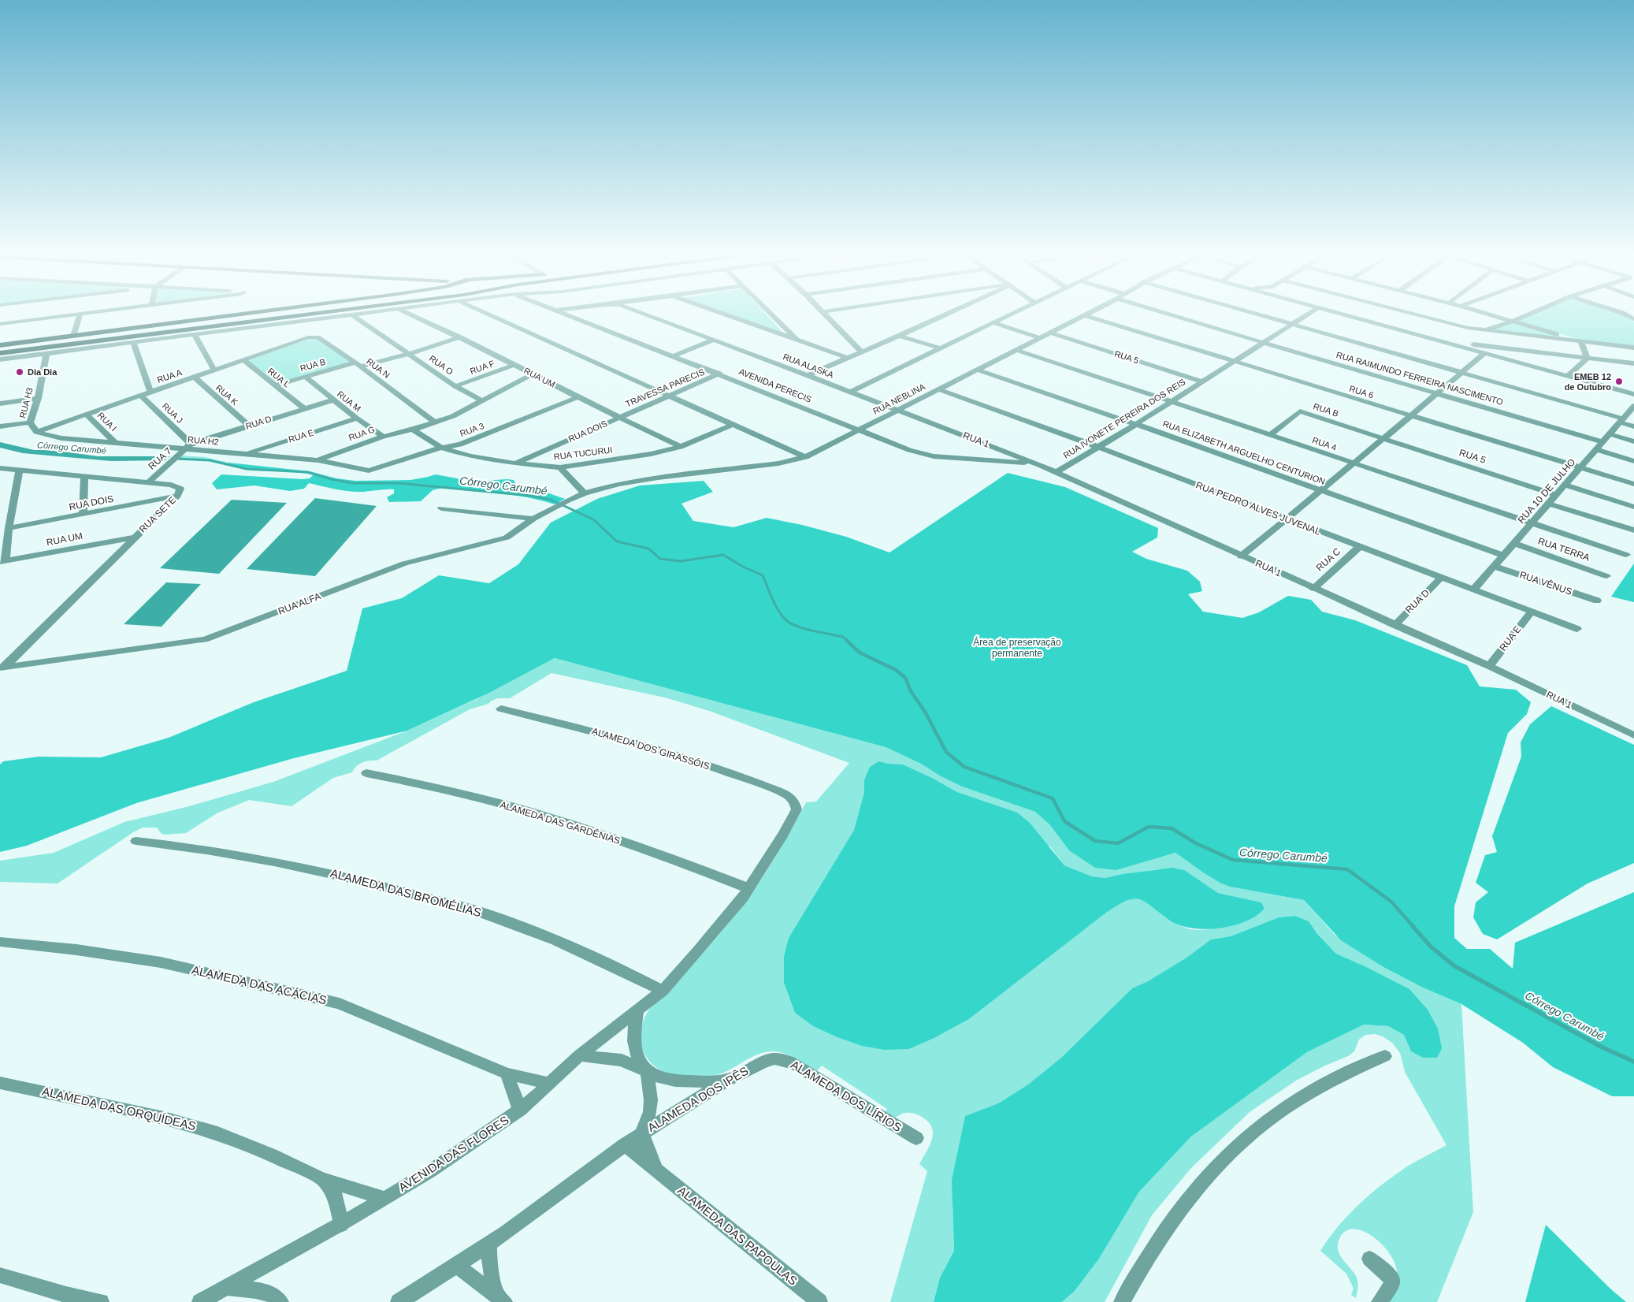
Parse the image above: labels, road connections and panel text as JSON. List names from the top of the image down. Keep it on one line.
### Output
{"streets":{"street":["RUA 5","RUA B","RUA O","RUA ALASKA","RUA F","RUA N","RUA A","RUA L","RUA UM","RUA RAIMUNDO FERREIRA NASCIMENTO","AVENIDA PERECIS","TRAVESSA PARECIS","RUA 6","RUA K","RUA NEBLINA","RUA M","RUA H3","RUA J","RUA IVONETE PEREIRA DOS REIS","RUA I","RUA D","RUA 3","RUA DOIS","RUA G","RUA E","RUA 1","RUA H2","RUA 4","RUA ELIZABETH ARGUELHO CENTURION","RUA TUCURUI","RUA 7","RUA 10 DE JULHO","RUA PEDRO ALVES JUVENAL","RUA SETE","RUA TERRA","RUA C","RUA VÊNUS","RUA ALFA","ALAMEDA DOS GIRASSÓIS","ALAMEDA DAS GARDÊNIAS","ALAMEDA DAS BROMÉLIAS","ALAMEDA DAS ACÁCIAS","ALAMEDA DOS LÍRIOS","ALAMEDA DOS IPÊS","ALAMEDA DAS ORQUÍDEAS","AVENIDA DAS FLORES","ALAMEDA DAS PAPOULAS"]},"crossings":[["RUA 5","RUA B"],["RUA 5","RUA NEBLINA"],["RUA 5","RUA IVONETE PEREIRA DOS REIS"],["RUA 5","RUA 10 DE JULHO"],["RUA B","RUA N"],["RUA B","RUA L"],["RUA B","RUA M"],["RUA B","RUA 4"],["RUA O","RUA F"],["RUA ALASKA","RUA NEBLINA"],["RUA ALASKA","RUA 1"],["RUA F","RUA UM"],["RUA N","RUA A"],["RUA A","RUA L"],["RUA A","RUA K"],["RUA A","RUA H3"],["RUA A","RUA J"],["RUA A","RUA I"],["RUA A","RUA H2"],["RUA L","RUA D"],["RUA UM","TRAVESSA PARECIS"],["RUA UM","RUA 3"],["RUA UM","RUA DOIS"],["RUA UM","RUA TUCURUI"],["RUA UM","RUA SETE"],["RUA RAIMUNDO FERREIRA NASCIMENTO","RUA IVONETE PEREIRA DOS REIS"],["RUA RAIMUNDO FERREIRA NASCIMENTO","RUA 10 DE JULHO"],["AVENIDA PERECIS","TRAVESSA PARECIS"],["AVENIDA PERECIS","RUA NEBLINA"],["AVENIDA PERECIS","RUA 1"],["TRAVESSA PARECIS","RUA DOIS"],["RUA 6","RUA IVONETE PEREIRA DOS REIS"],["RUA 6","RUA 10 DE JULHO"],["RUA K","RUA D"],["RUA NEBLINA","RUA 1"],["RUA NEBLINA","RUA 4"],["RUA NEBLINA","RUA ELIZABETH ARGUELHO CENTURION"],["RUA NEBLINA","RUA PEDRO ALVES JUVENAL"],["RUA NEBLINA","RUA ALFA"],["RUA M","RUA D"],["RUA M","RUA G"],["RUA M","RUA E"],["RUA H3","RUA H2"],["RUA J","RUA D"],["RUA J","RUA H2"],["RUA J","RUA 7"],["RUA IVONETE PEREIRA DOS REIS","RUA 1"],["RUA IVONETE PEREIRA DOS REIS","RUA 4"],["RUA IVONETE PEREIRA DOS REIS","RUA ELIZABETH ARGUELHO CENTURION"],["RUA IVONETE PEREIRA DOS REIS","RUA PEDRO ALVES JUVENAL"],["RUA I","RUA H2"],["RUA D","RUA 1"],["RUA D","RUA H2"],["RUA D","RUA 7"],["RUA D","RUA PEDRO ALVES JUVENAL"],["RUA 3","RUA H2"],["RUA 3","RUA TUCURUI"],["RUA DOIS","RUA TUCURUI"],["RUA DOIS","RUA SETE"],["RUA G","RUA H2"],["RUA G","RUA TUCURUI"],["RUA E","RUA 1"],["RUA E","RUA H2"],["RUA E","RUA PEDRO ALVES JUVENAL"],["RUA 1","RUA C"],["RUA H2","RUA 7"],["RUA 4","RUA 10 DE JULHO"],["RUA ELIZABETH ARGUELHO CENTURION","RUA 10 DE JULHO"],["RUA 7","RUA SETE"],["RUA 10 DE JULHO","RUA PEDRO ALVES JUVENAL"],["RUA 10 DE JULHO","RUA TERRA"],["RUA 10 DE JULHO","RUA VÊNUS"],["RUA PEDRO ALVES JUVENAL","RUA C"],["RUA SETE","RUA ALFA"],["ALAMEDA DOS GIRASSÓIS","AVENIDA DAS FLORES"],["ALAMEDA DAS GARDÊNIAS","AVENIDA DAS FLORES"],["ALAMEDA DAS BROMÉLIAS","AVENIDA DAS FLORES"],["ALAMEDA DAS ACÁCIAS","AVENIDA DAS FLORES"],["ALAMEDA DOS LÍRIOS","ALAMEDA DOS IPÊS"],["ALAMEDA DOS IPÊS","ALAMEDA DAS PAPOULAS"],["ALAMEDA DAS ORQUÍDEAS","AVENIDA DAS FLORES"]],"water":["Córrego Carumbé"],"parks":["Área de preservação permanente"],"places":["Dia Dia","EMEB 12 de Outubro"]}
